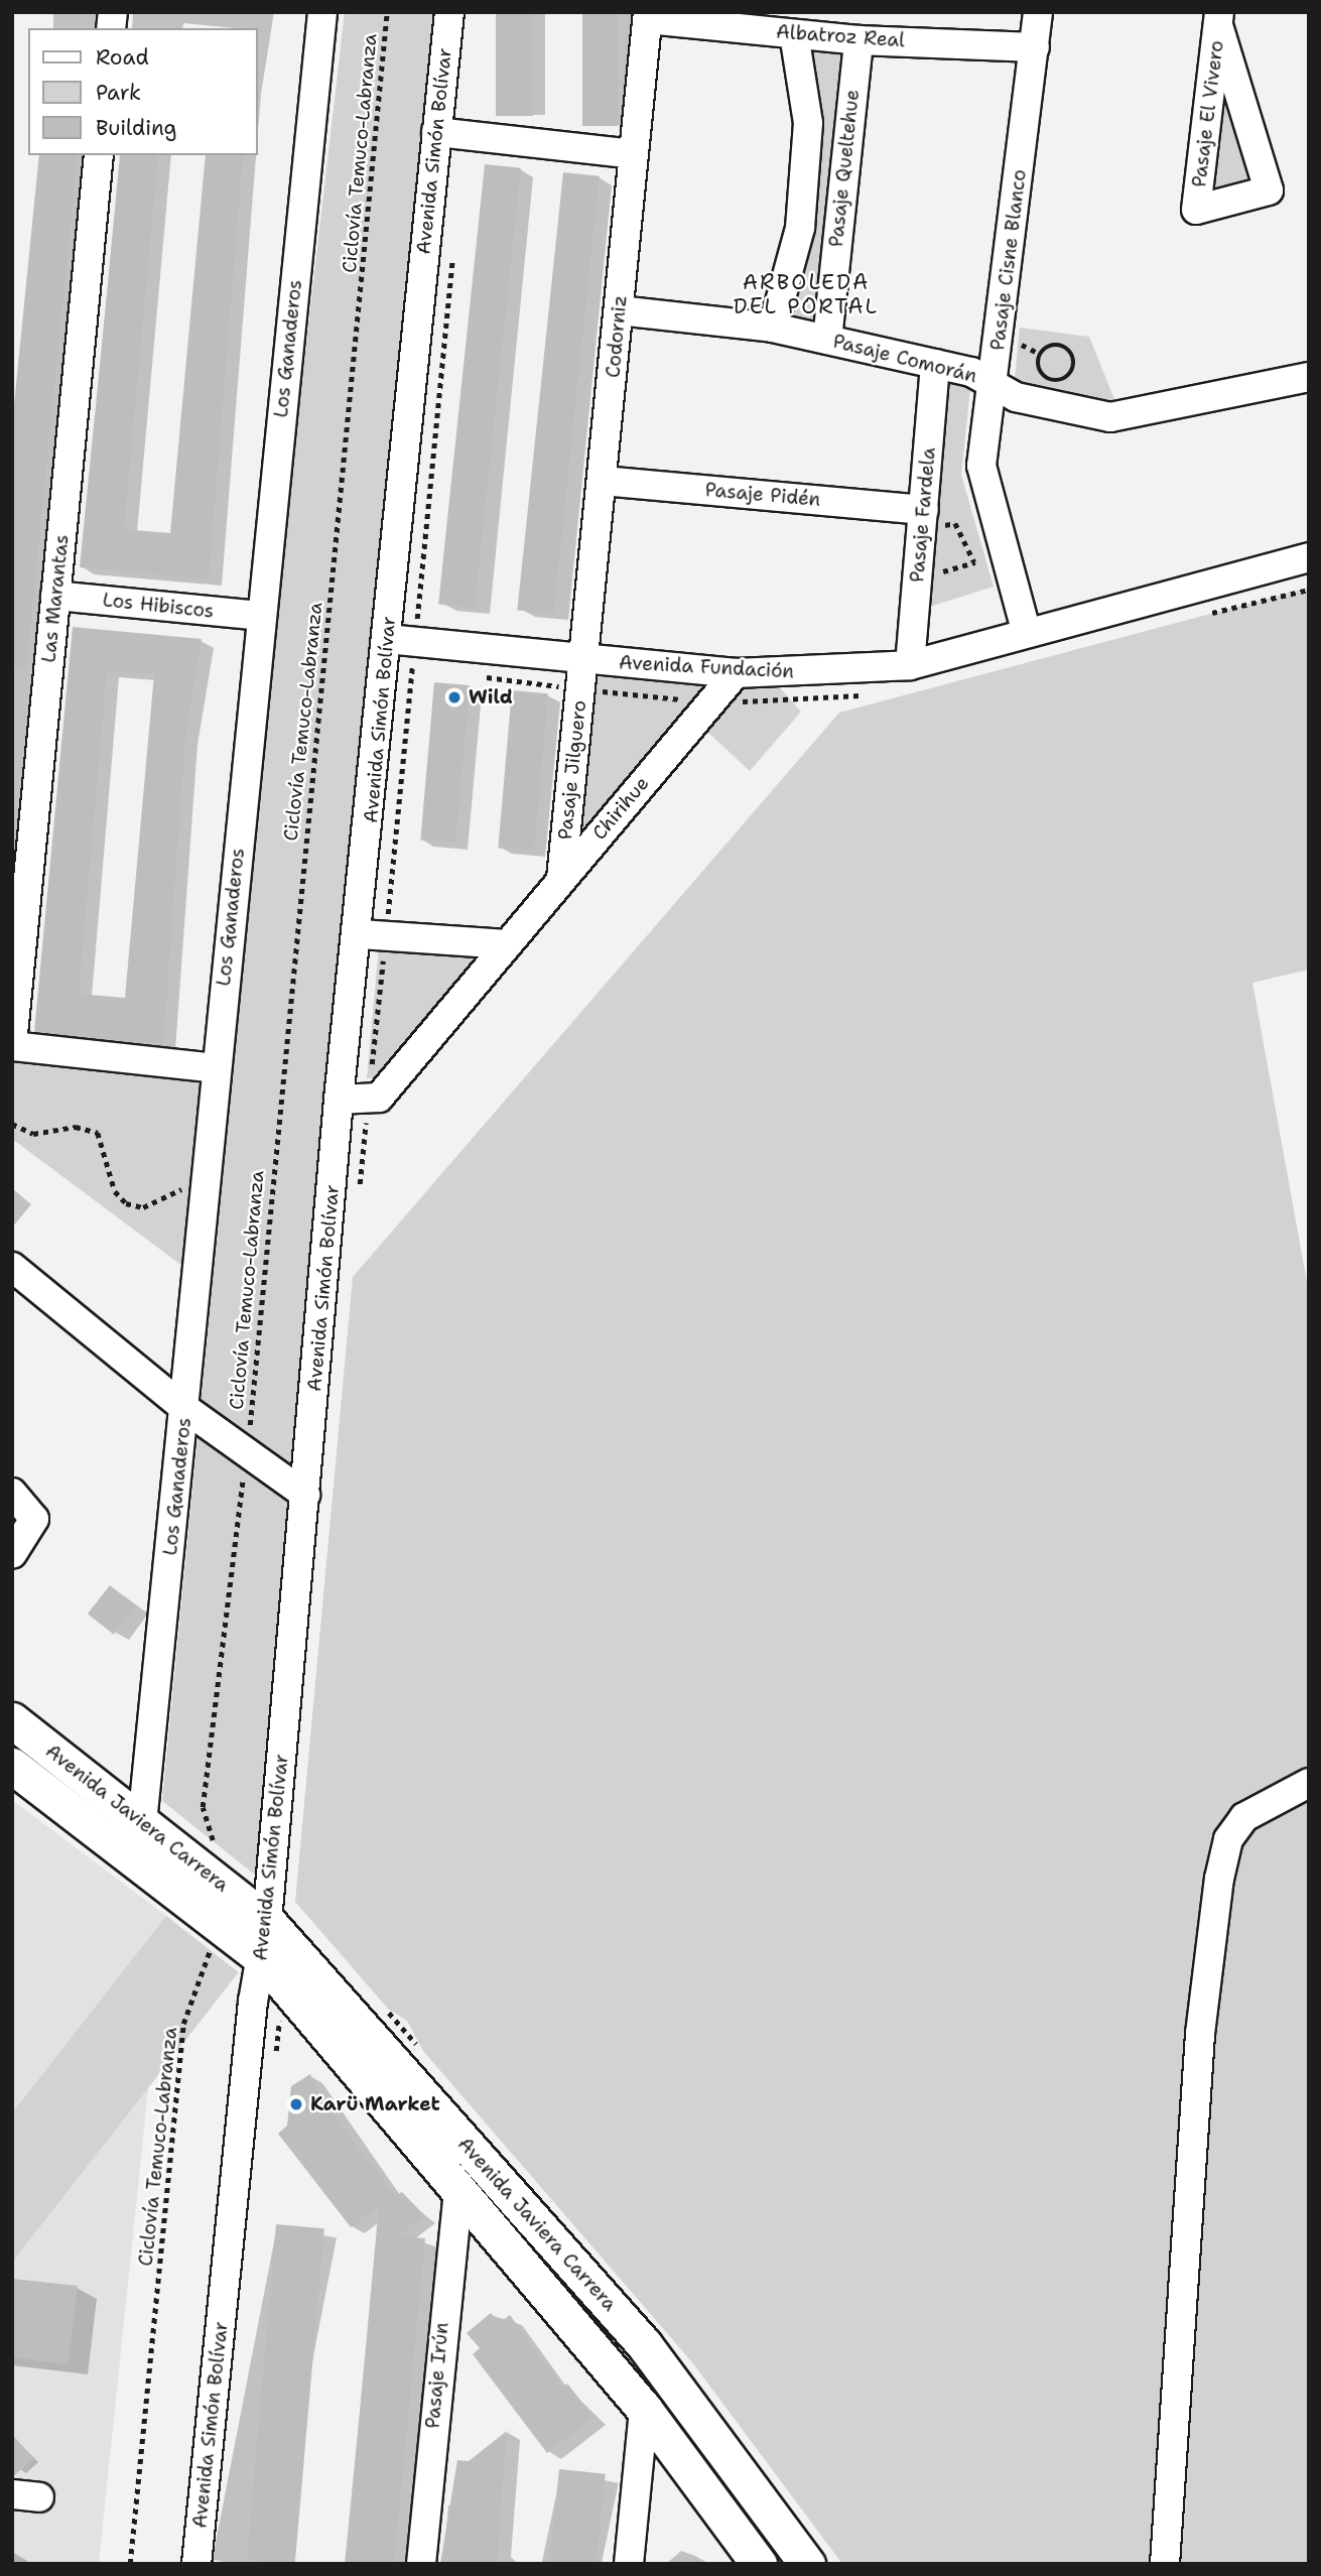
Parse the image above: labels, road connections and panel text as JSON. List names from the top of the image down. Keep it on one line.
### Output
{"streets":{"main road":["Avenida Javiera Carrera"],"street":["Albatroz Real","Pasaje El Vivero","Avenida Simón Bolívar","Pasaje Queltehue","Pasaje Cisne Blanco","Codorniz","Los Ganaderos","Pasaje Comorán","Pasaje Pidén","Pasaje Fardela","Las Marantas","Los Hibiscos","Avenida Fundación","Pasaje Jilguero","Chirihue","Pasaje Irún"],"path":["Ciclovía Temuco-Labranza"]},"crossings":[["Albatroz Real","Pasaje Queltehue"],["Albatroz Real","Pasaje Cisne Blanco"],["Albatroz Real","Codorniz"],["Avenida Simón Bolívar","Avenida Fundación"],["Avenida Simón Bolívar","Avenida Javiera Carrera"],["Ciclovía Temuco-Labranza","Avenida Javiera Carrera"],["Pasaje Queltehue","Pasaje Comorán"],["Pasaje Cisne Blanco","Pasaje Comorán"],["Pasaje Cisne Blanco","Avenida Fundación"],["Codorniz","Pasaje Comorán"],["Codorniz","Pasaje Pidén"],["Codorniz","Avenida Fundación"],["Codorniz","Pasaje Jilguero"],["Los Ganaderos","Las Marantas"],["Los Ganaderos","Los Hibiscos"],["Los Ganaderos","Avenida Javiera Carrera"],["Pasaje Comorán","Pasaje Fardela"],["Pasaje Pidén","Pasaje Fardela"],["Pasaje Fardela","Avenida Fundación"],["Las Marantas","Los Hibiscos"],["Avenida Fundación","Pasaje Jilguero"],["Avenida Fundación","Chirihue"],["Pasaje Jilguero","Chirihue"],["Avenida Javiera Carrera","Pasaje Irún"]],"districts":["ARBOLEDA DEL PORTAL"],"places":["Wild","Karü Market"],"legend":["Road","Park","Building"]}
